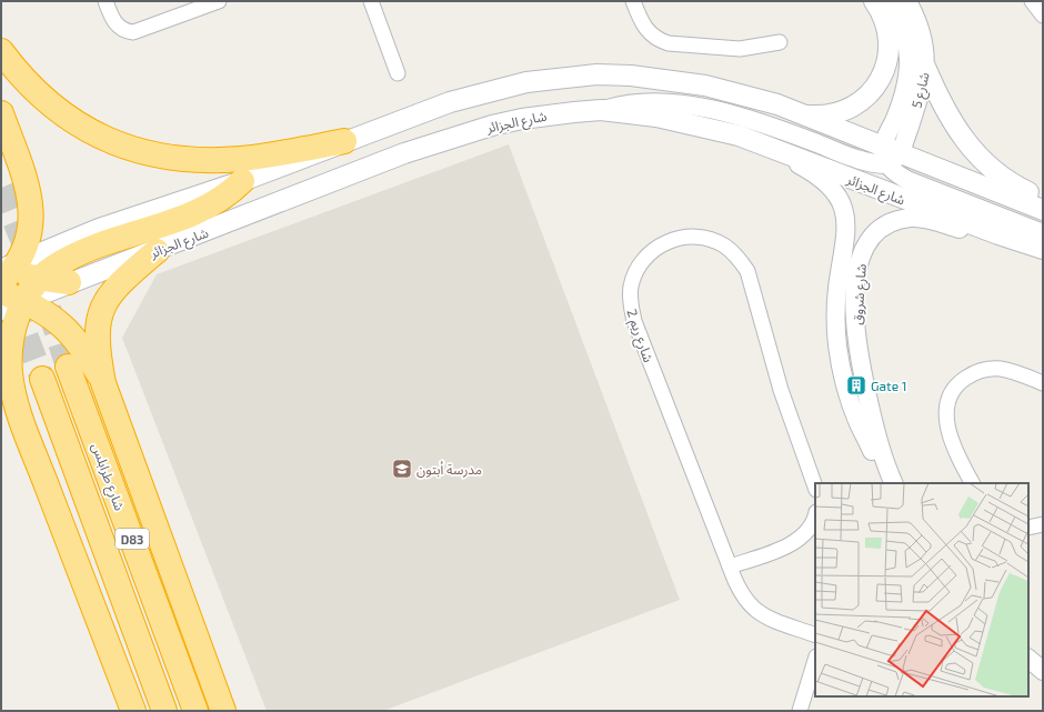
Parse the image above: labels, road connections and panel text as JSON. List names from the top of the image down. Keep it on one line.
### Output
{"streets":{"highway":["شارع طرابلس","D83"],"main road":["شارع الجزائر"],"street":["شارع 5","شارع شروق","شارع ريم 2"]},"crossings":[["شارع الجزائر","شارع شروق"]],"places":{"building":["Gate 1"],"school or university":["مدرسة أبتون"]}}
